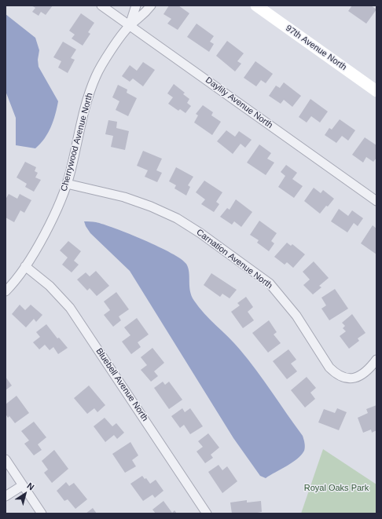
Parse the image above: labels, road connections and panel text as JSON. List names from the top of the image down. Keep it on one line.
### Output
{"streets":{"street":["97th Avenue North","Daylily Avenue North","Cherrywood Avenue North","Carnation Avenue North","Bluebell Avenue North"]},"crossings":[["Daylily Avenue North","Cherrywood Avenue North"],["Cherrywood Avenue North","Carnation Avenue North"],["Cherrywood Avenue North","Bluebell Avenue North"]],"parks":["Royal Oaks Park"],"north":"top right"}
